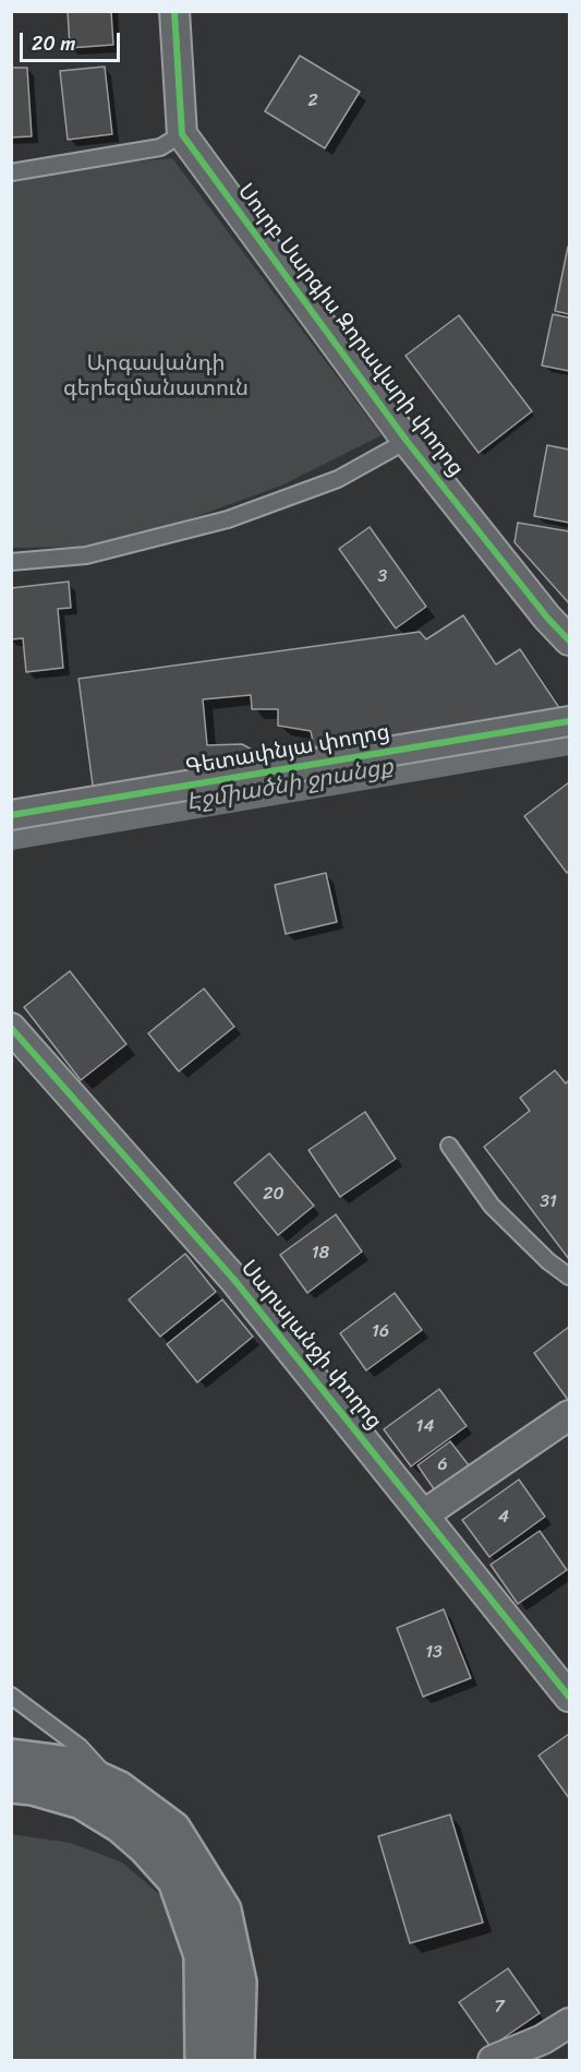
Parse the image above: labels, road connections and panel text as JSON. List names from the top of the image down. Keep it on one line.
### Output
{"streets":{"street":["Սուրբ Սարգիս Զորավարի փողոց","Գետափնյա փողոց","Սարալանջի փողոց"]},"water":["Էջմիածնի ջրանցք"],"parks":["Արգավանդի գերեզմանատուն"],"house_numbers":["2","3","20","31","18","16","14","6","4","13","7"],"scale_bar":"20 m"}
